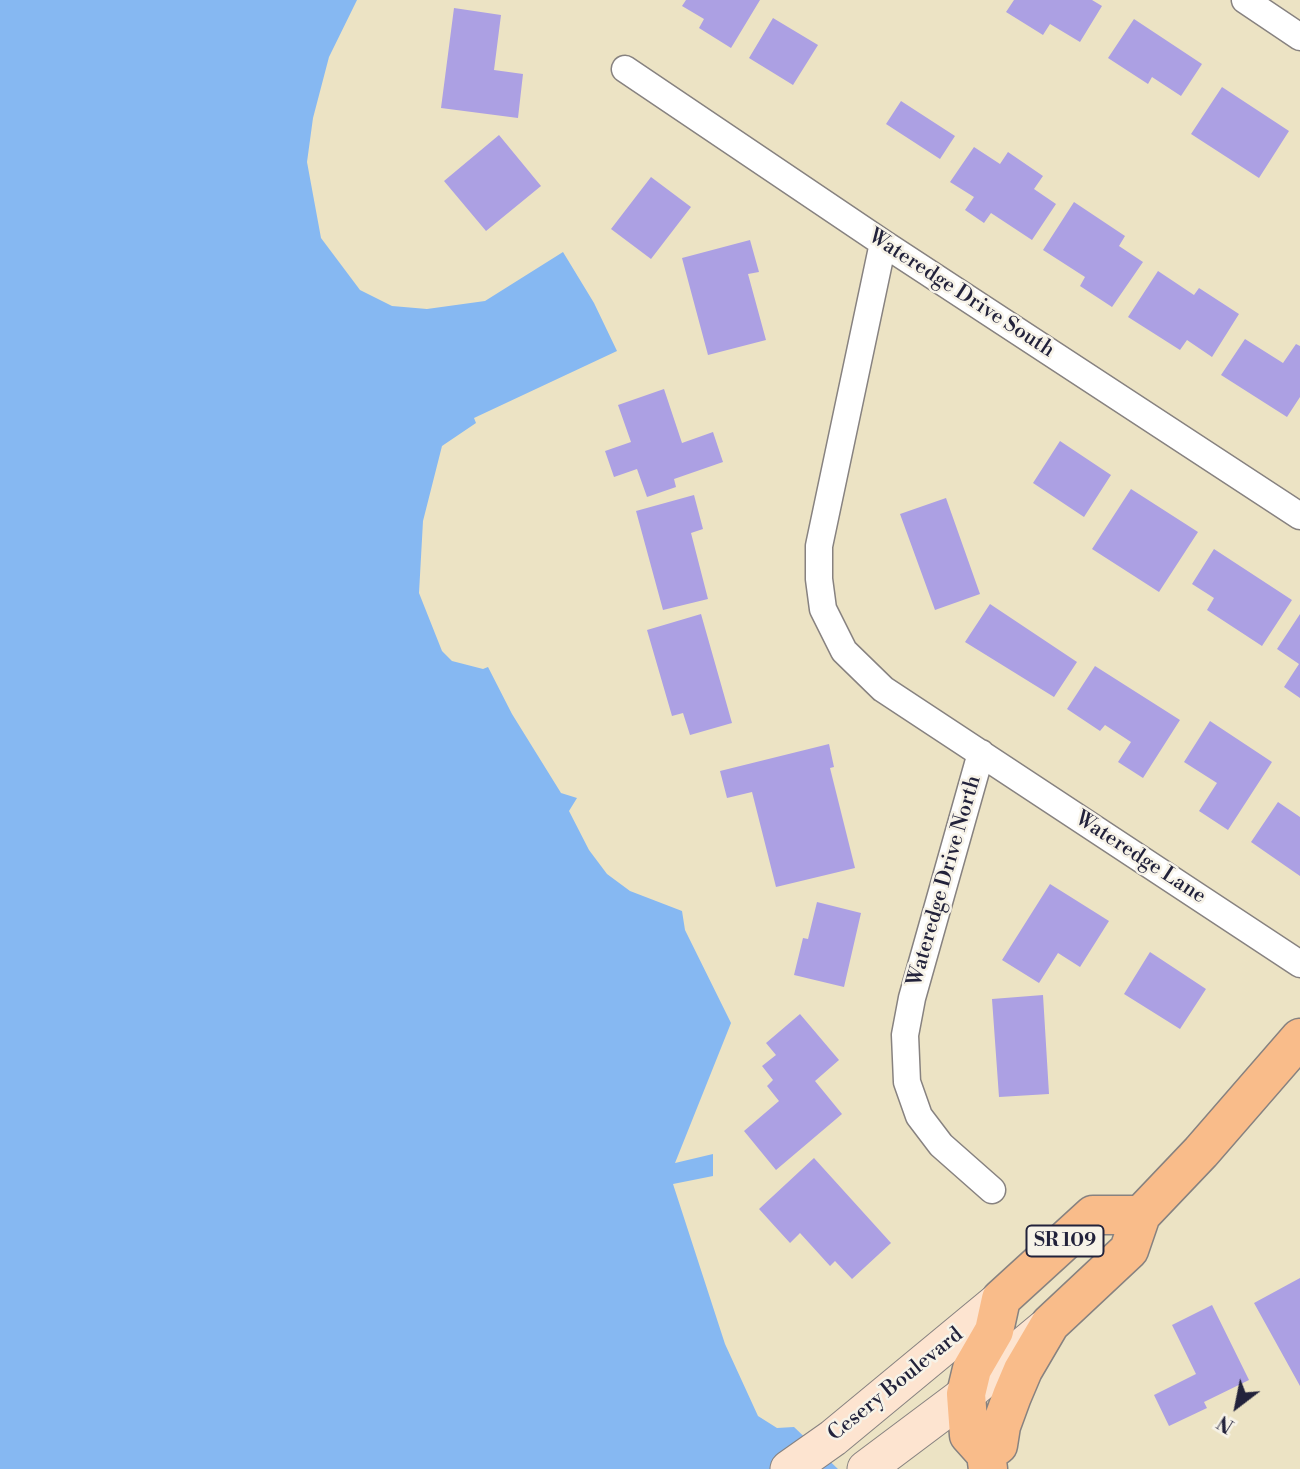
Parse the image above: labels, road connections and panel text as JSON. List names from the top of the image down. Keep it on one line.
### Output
{"streets":{"main road":["SR 109","Cesery Boulevard"],"street":["Wateredge Drive South","Wateredge Lane","Wateredge Drive North"]},"crossings":[["Wateredge Drive South","Wateredge Drive North"],["Wateredge Lane","Wateredge Drive North"],["SR 109","Cesery Boulevard"]],"north":"bottom left"}
